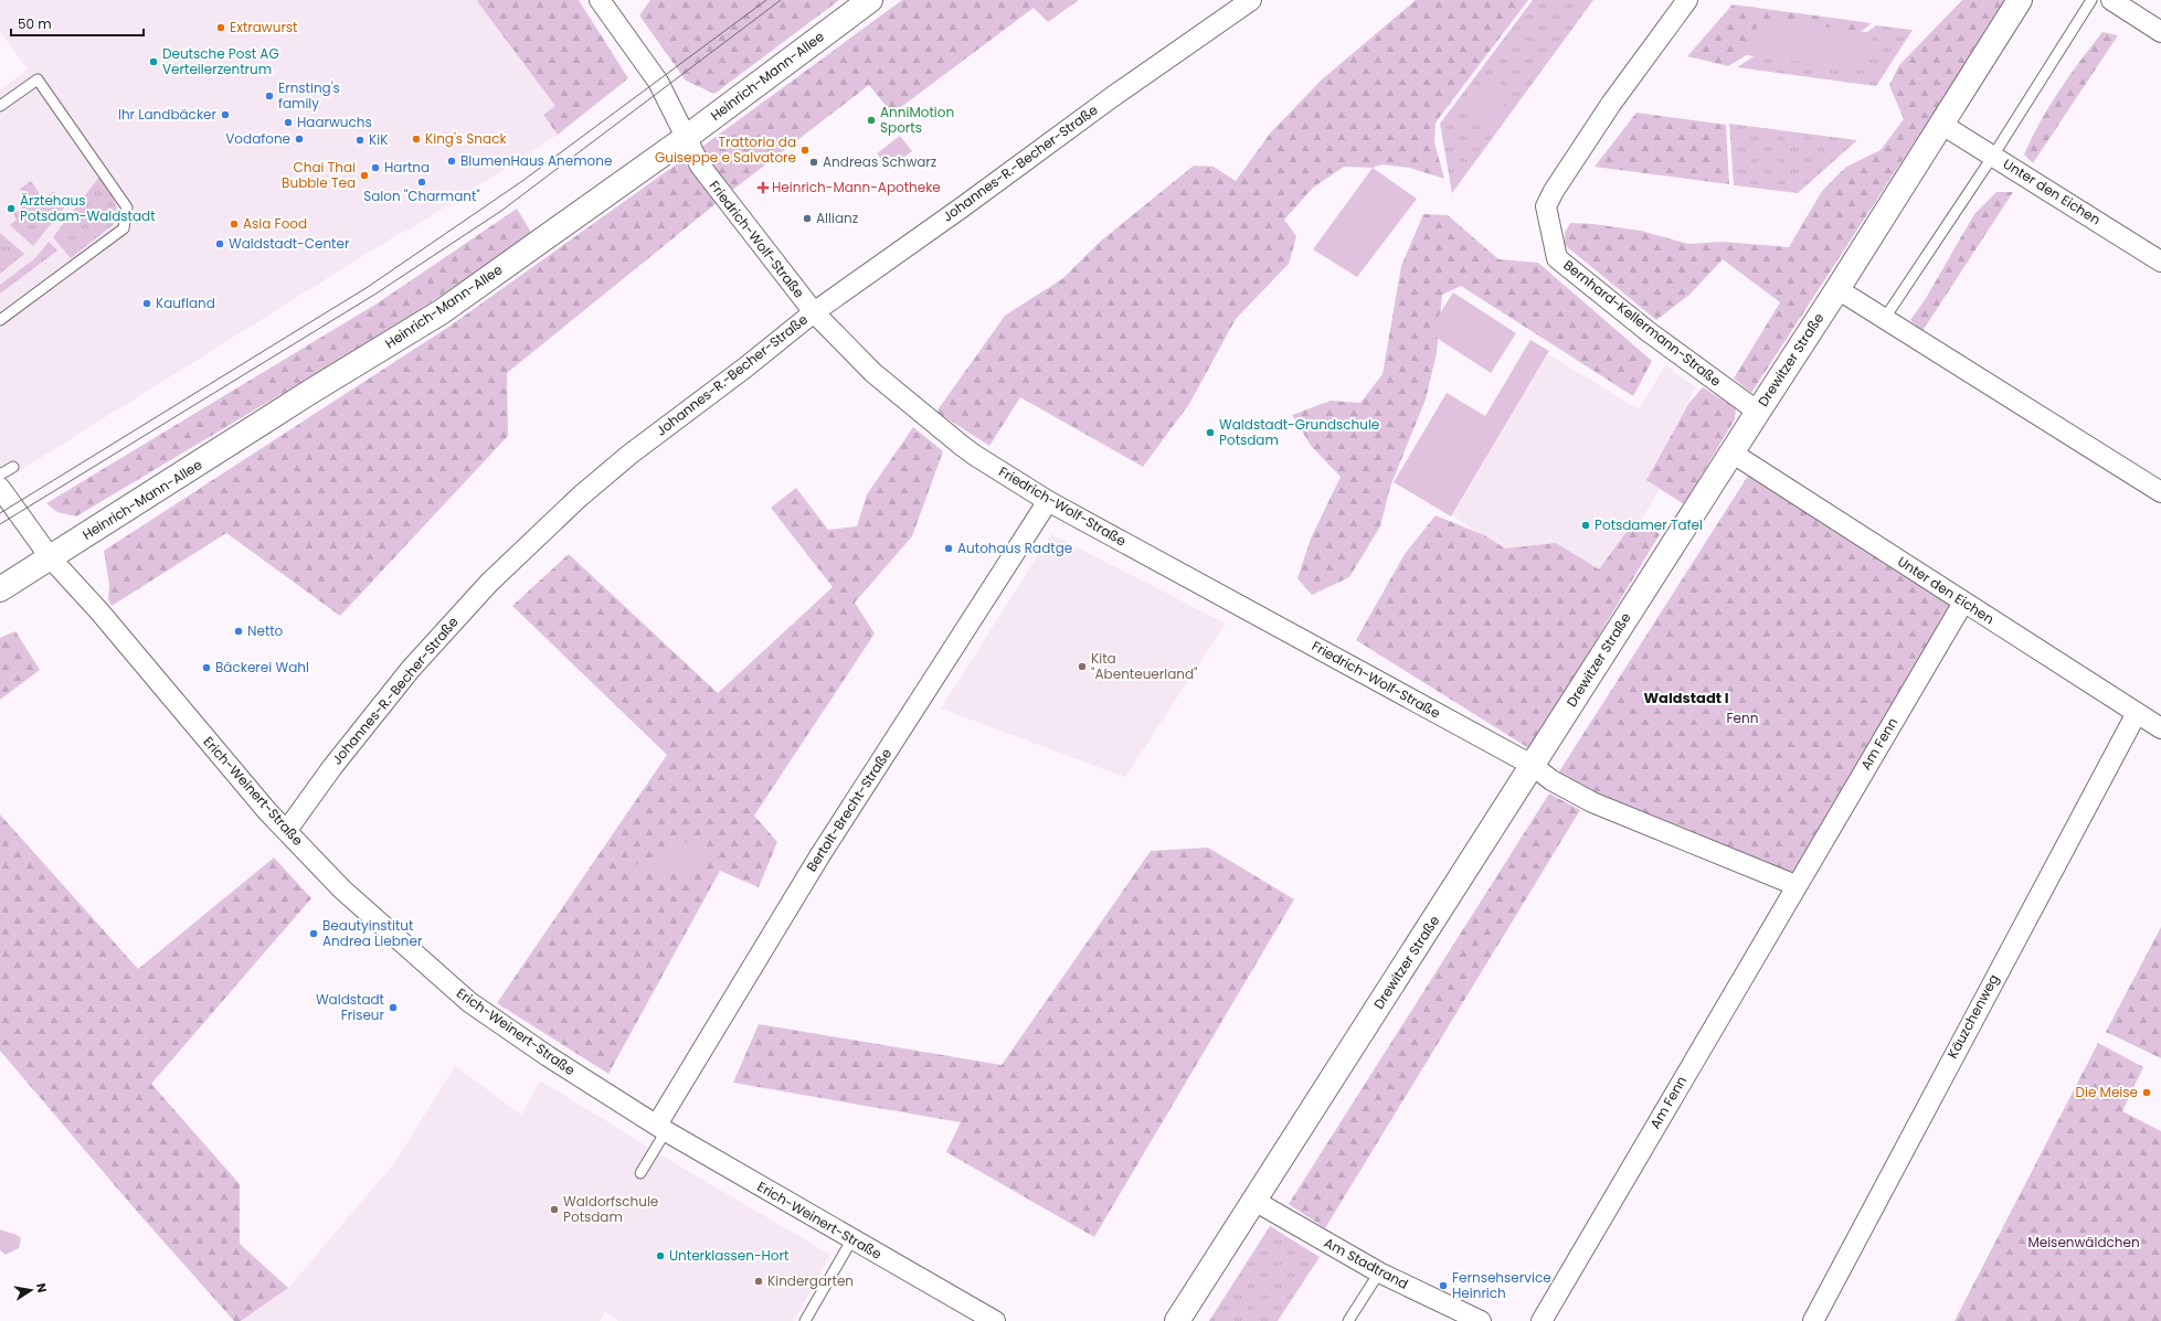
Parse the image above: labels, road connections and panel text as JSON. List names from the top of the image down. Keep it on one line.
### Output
{"streets":{"street":["Heinrich-Mann-Allee","Johannes-R.-Becher-Straße","Unter den Eichen","Friedrich-Wolf-Straße","Bernhard-Kellermann-Straße","Drewitzer Straße","Am Fenn","Erich-Weinert-Straße","Bertolt-Brecht-Straße","Käuzchenweg","Am Stadtrand"]},"crossings":[["Heinrich-Mann-Allee","Friedrich-Wolf-Straße"],["Heinrich-Mann-Allee","Erich-Weinert-Straße"],["Johannes-R.-Becher-Straße","Friedrich-Wolf-Straße"],["Johannes-R.-Becher-Straße","Erich-Weinert-Straße"],["Unter den Eichen","Drewitzer Straße"],["Unter den Eichen","Am Fenn"],["Unter den Eichen","Käuzchenweg"],["Friedrich-Wolf-Straße","Drewitzer Straße"],["Friedrich-Wolf-Straße","Bertolt-Brecht-Straße"],["Bernhard-Kellermann-Straße","Drewitzer Straße"],["Drewitzer Straße","Am Stadtrand"],["Erich-Weinert-Straße","Bertolt-Brecht-Straße"]],"districts":["Waldstadt I"],"parks":["Fenn","Meisenwäldchen"],"places":{"other":["Extrawurst","Deutsche Post AG Verteilerzentrum","Ernsting's family","Ihr Landbäcker","AnniMotion Sports","Haarwuchs","Vodafone","King's Snack","KiK","Trattoria da Guiseppe e Salvatore","BlumenHaus Anemone","Andreas Schwarz","Hartna","Chai Thai Bubble Tea","Salon \"Charmant\"","Ärztehaus Potsdam-Waldstadt","Allianz","Asia Food","Waldstadt-Center","Kaufland","Waldstadt-Grundschule Potsdam","Potsdamer Tafel","Autohaus Radtge","Netto","Kita \"Abenteuerland\"","Bäckerei Wahl","Beautyinstitut Andrea Liebner","Waldstadt Friseur","Die Meise","Waldorfschule Potsdam","Unterklassen-Hort","Kindergarten","Fernsehservice Heinrich"],"health":["Heinrich-Mann-Apotheke"]},"scale_bar":"50 m","north":"right"}
